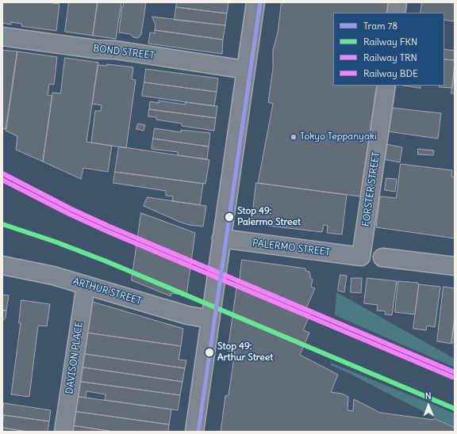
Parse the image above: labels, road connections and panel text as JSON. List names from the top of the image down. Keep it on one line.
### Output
{"streets":{"street":["BOND STREET","FORSTER STREET","PALERMO STREET","ARTHUR STREET","DAVISON PLACE"]},"crossings":[["FORSTER STREET","PALERMO STREET"],["ARTHUR STREET","DAVISON PLACE"]],"places":["Tokyo Teppanyaki","Stop 49: Palermo Street","Stop 49: Arthur Street"],"lines":["tram line 78","rail line TRN","rail line BDE","rail line FKN"],"legend":["Tram 78","Railway FKN","Railway TRN","Railway BDE"],"north":"top"}
